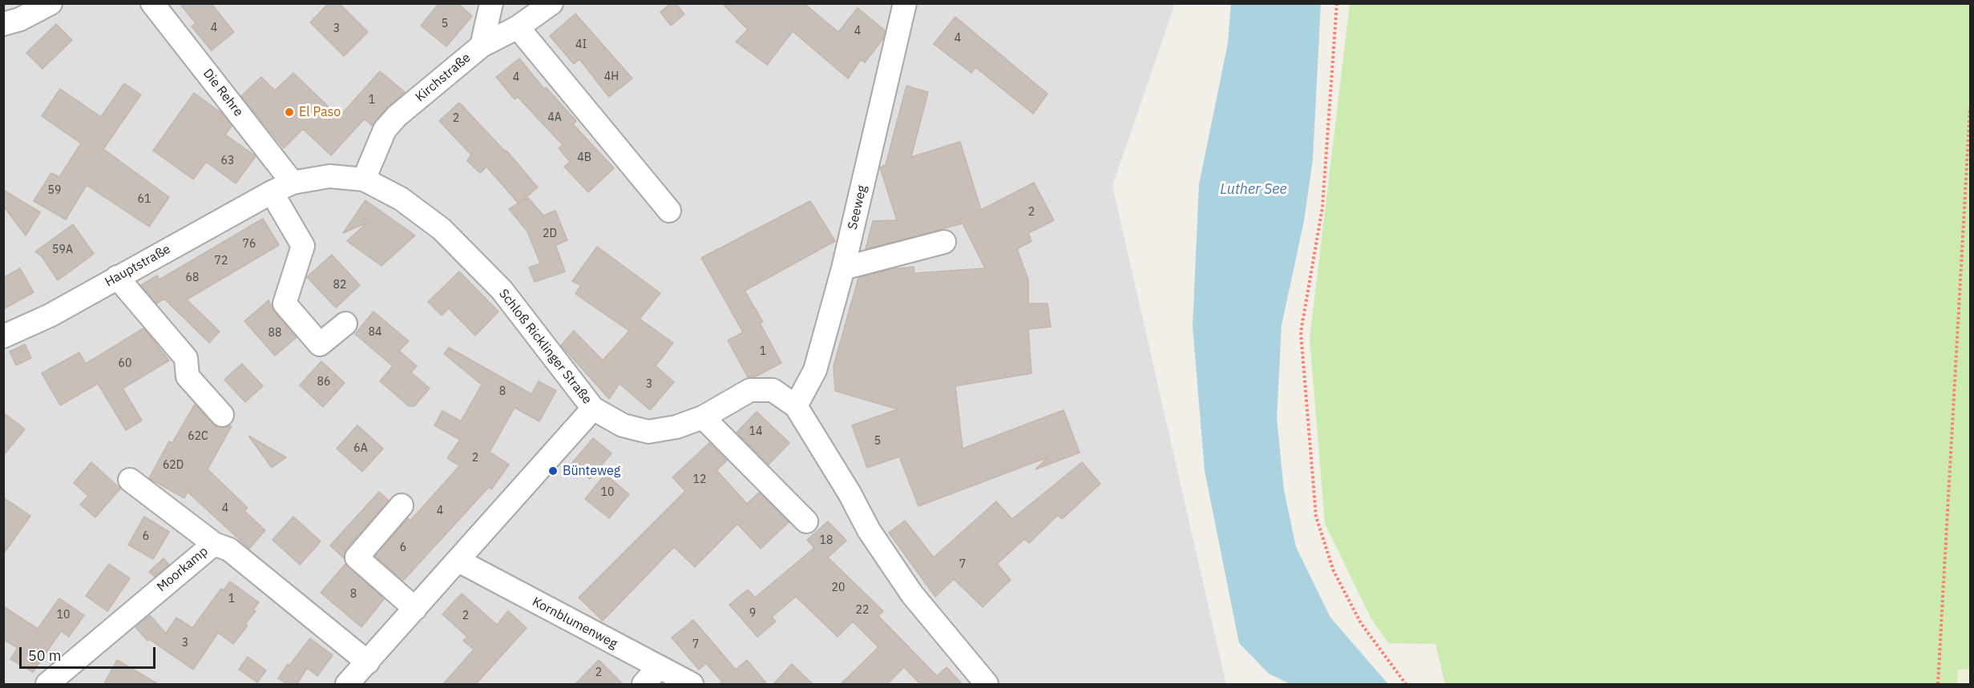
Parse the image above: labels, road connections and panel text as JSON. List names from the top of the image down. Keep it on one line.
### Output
{"streets":{"street":["Kirchstraße","Die Rehre","Seeweg","Hauptstraße","Schloß Ricklinger Straße","Moorkamp","Kornblumenweg"]},"crossings":[["Kirchstraße","Schloß Ricklinger Straße"],["Die Rehre","Hauptstraße"],["Die Rehre","Schloß Ricklinger Straße"],["Seeweg","Schloß Ricklinger Straße"],["Hauptstraße","Schloß Ricklinger Straße"]],"water":["Luther See"],"places":["El Paso","Bünteweg"],"house_numbers":["5","4","3","4","4","4I","4H","4","1","4A","2","4B","63","59","61","2","2D","76","59A","72","68","82","84","88","1","60","86","3","8","14","62C","5","6A","2","62D","12","10","4","4","6","18","6","7","20","8","1","22","9","10","2","3","7","2"],"scale_bar":"50 m"}
